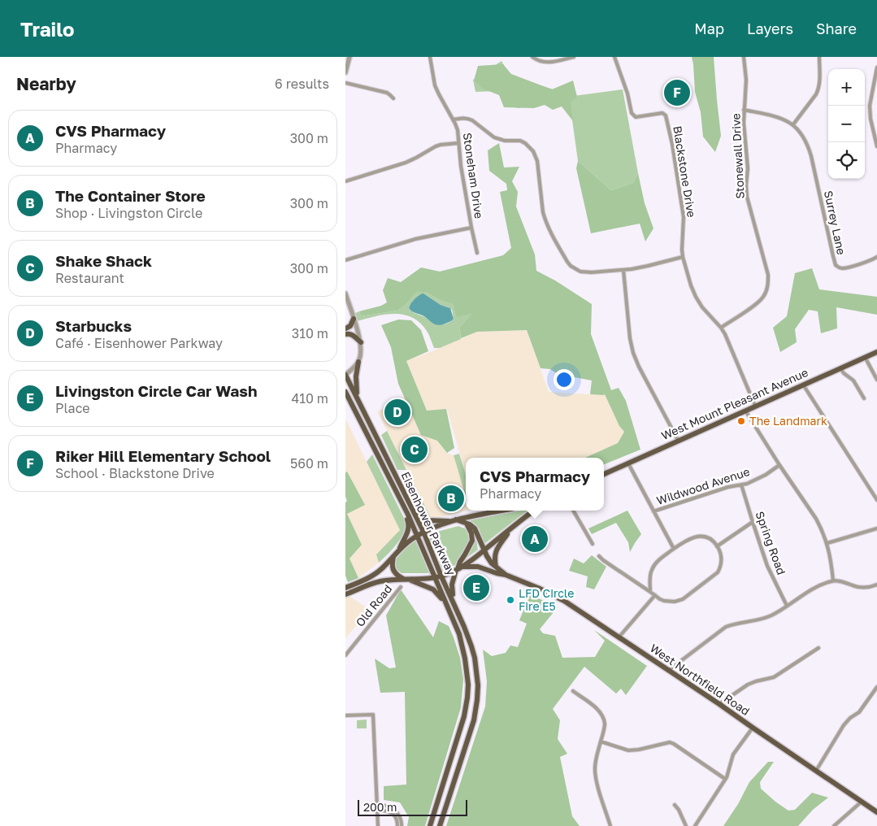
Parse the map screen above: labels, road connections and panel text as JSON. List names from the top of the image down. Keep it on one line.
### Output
{"streets":{"main road":["West Mount Pleasant Avenue","Eisenhower Parkway","West Northfield Road"],"street":["Stonewall Drive","Blackstone Drive","Stoneham Drive","Surrey Lane","Wildwood Avenue","Spring Road","Old Road"]},"crossings":[["Stonewall Drive","Blackstone Drive"],["Stonewall Drive","Surrey Lane"],["Blackstone Drive","West Mount Pleasant Avenue"],["Wildwood Avenue","Spring Road"]],"places":["The Landmark","LFD Circle Fire E5"],"scale_bar":"200 m","page":{"header":"Trailo","nav":["Map","Layers","Share"],"heading":["Nearby","6 results"],"map_buttons":["+","−"],"pins":["F","D","C","B","A","E"],"list":[{"mark":"A","name":"CVS Pharmacy","note":"Pharmacy","value":"300 m"},{"mark":"B","name":"The Container Store","note":"Shop · Livingston Circle","value":"300 m"},{"mark":"C","name":"Shake Shack","note":"Restaurant","value":"300 m"},{"mark":"D","name":"Starbucks","note":"Café · Eisenhower Parkway","value":"310 m"},{"mark":"E","name":"Livingston Circle Car Wash","note":"Place","value":"410 m"},{"mark":"F","name":"Riker Hill Elementary School","note":"School · Blackstone Drive","value":"560 m"}],"popup":["CVS Pharmacy","Pharmacy"],"scale":"200 m"}}
